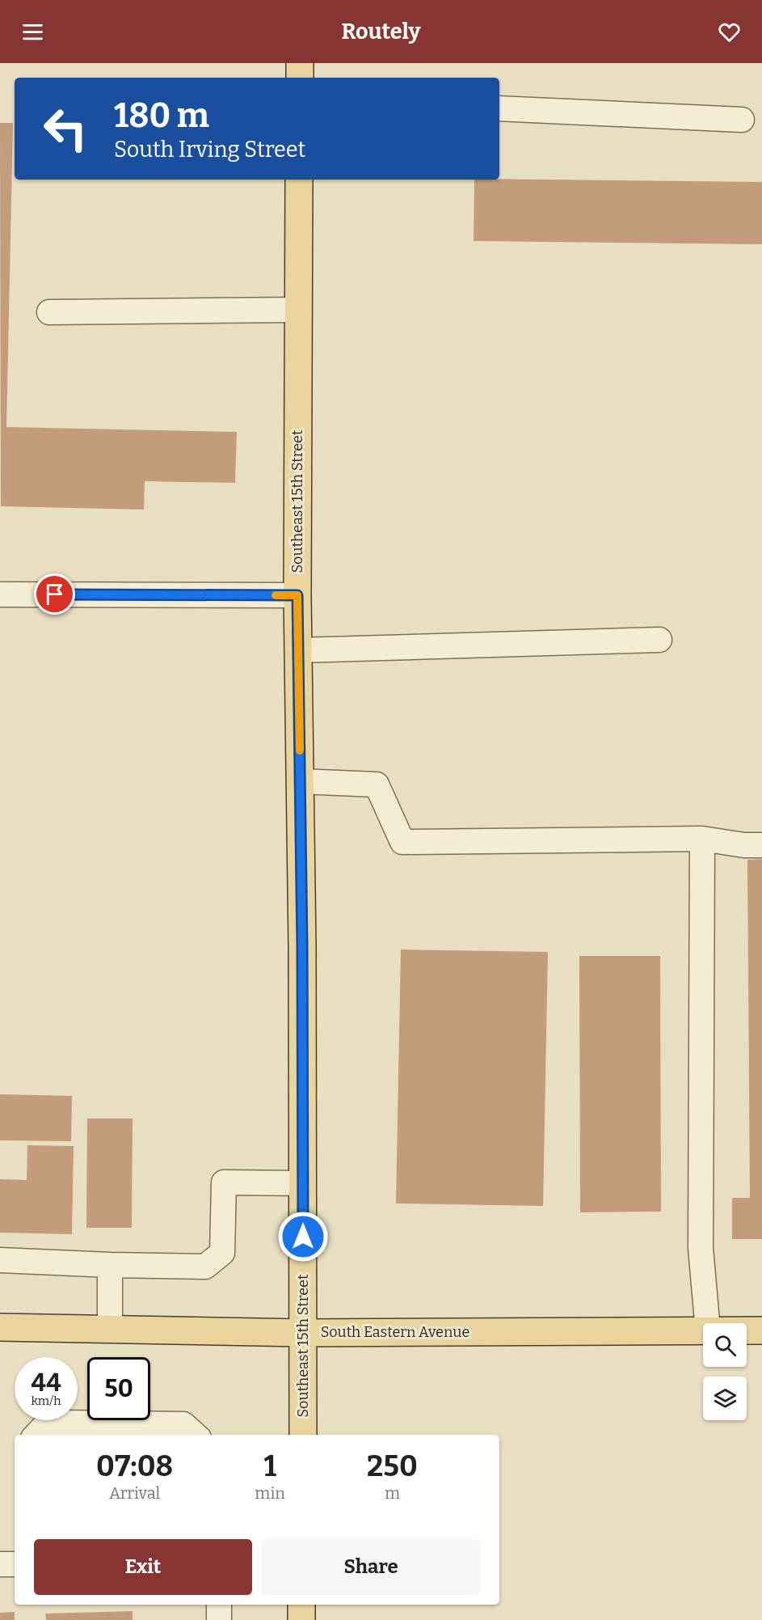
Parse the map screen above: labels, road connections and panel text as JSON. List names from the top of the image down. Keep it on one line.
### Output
{"streets":{"main road":["Southeast 15th Street","South Eastern Avenue"]},"crossings":[["Southeast 15th Street","South Eastern Avenue"]],"page":{"header":"Routely","turn":["180 m","South Irving Street"],"speed":"44 km/h","limit":"50","eta":["07:08","Arrival","1","min","250","m"],"buttons":["Exit","Share"]}}
